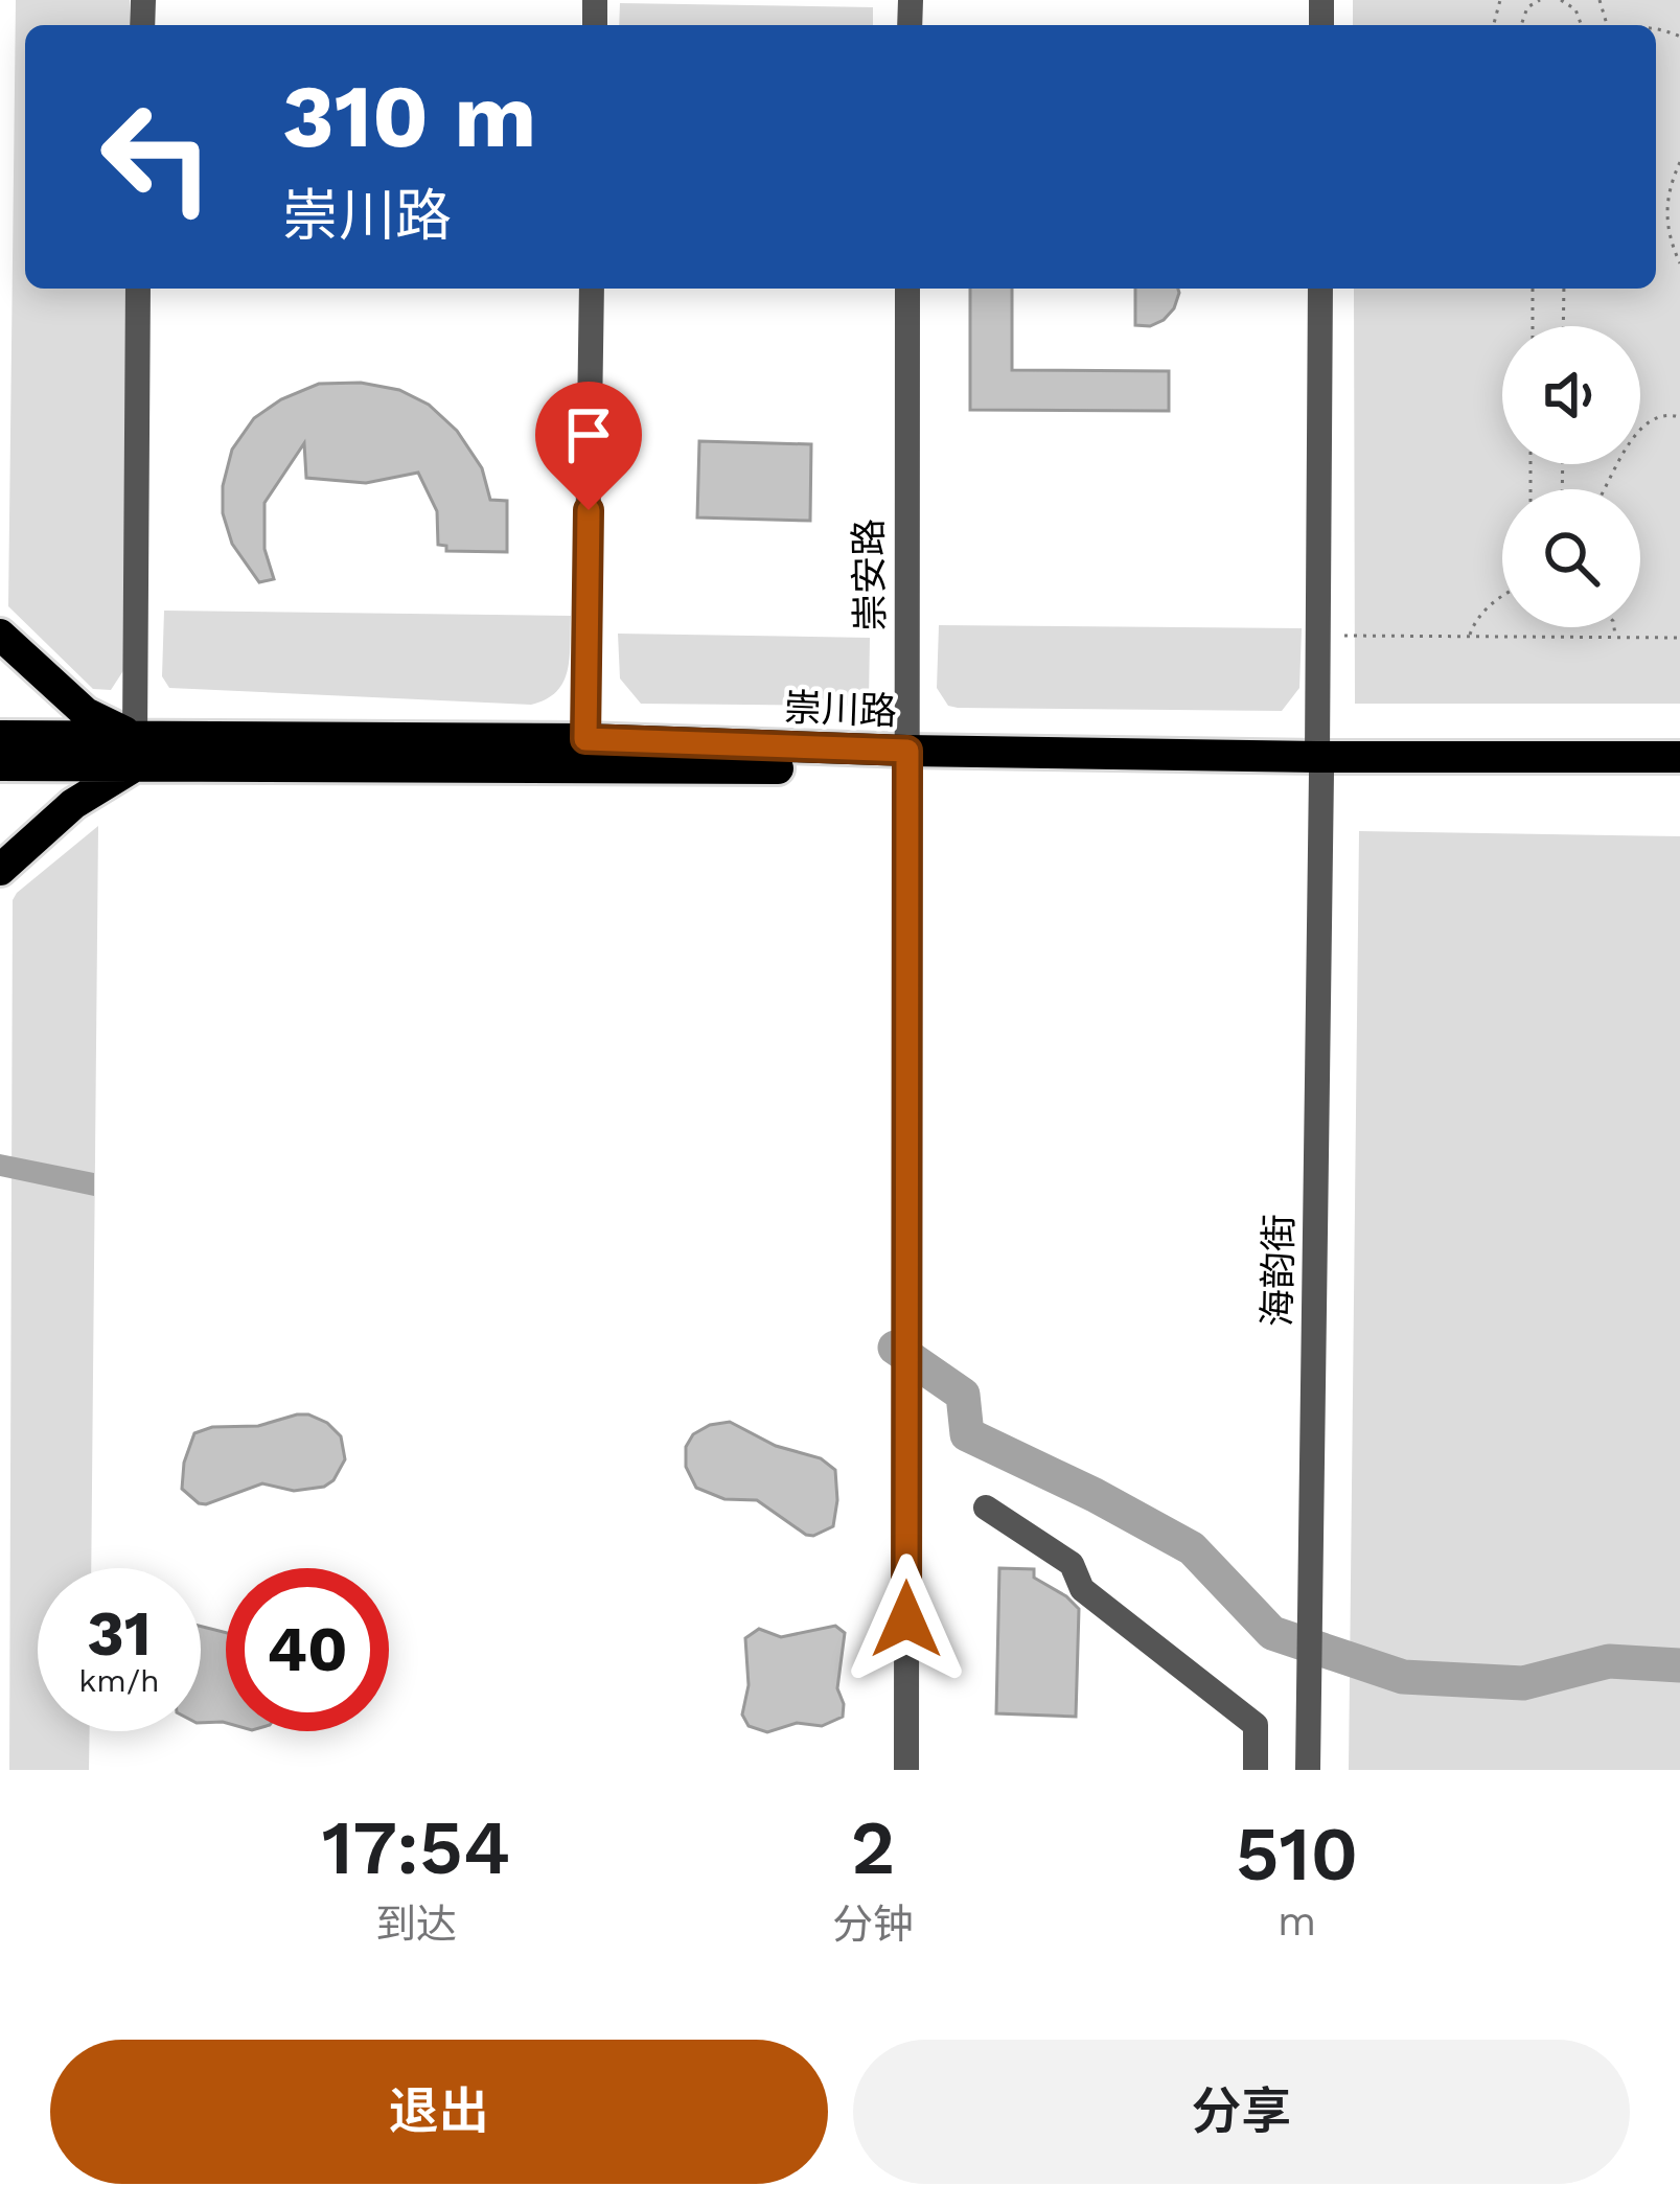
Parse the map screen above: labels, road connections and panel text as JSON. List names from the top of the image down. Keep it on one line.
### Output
{"streets":{"main road":["崇川路"],"street":["崇安路","海韵街"]},"crossings":[["崇安路","崇川路"],["崇川路","海韵街"]],"page":{"turn":["310 m","崇川路"],"speed":"31 km/h","limit":"40","eta":["17:54","到达","2","分钟","510","m"],"buttons":["退出","分享"]}}
